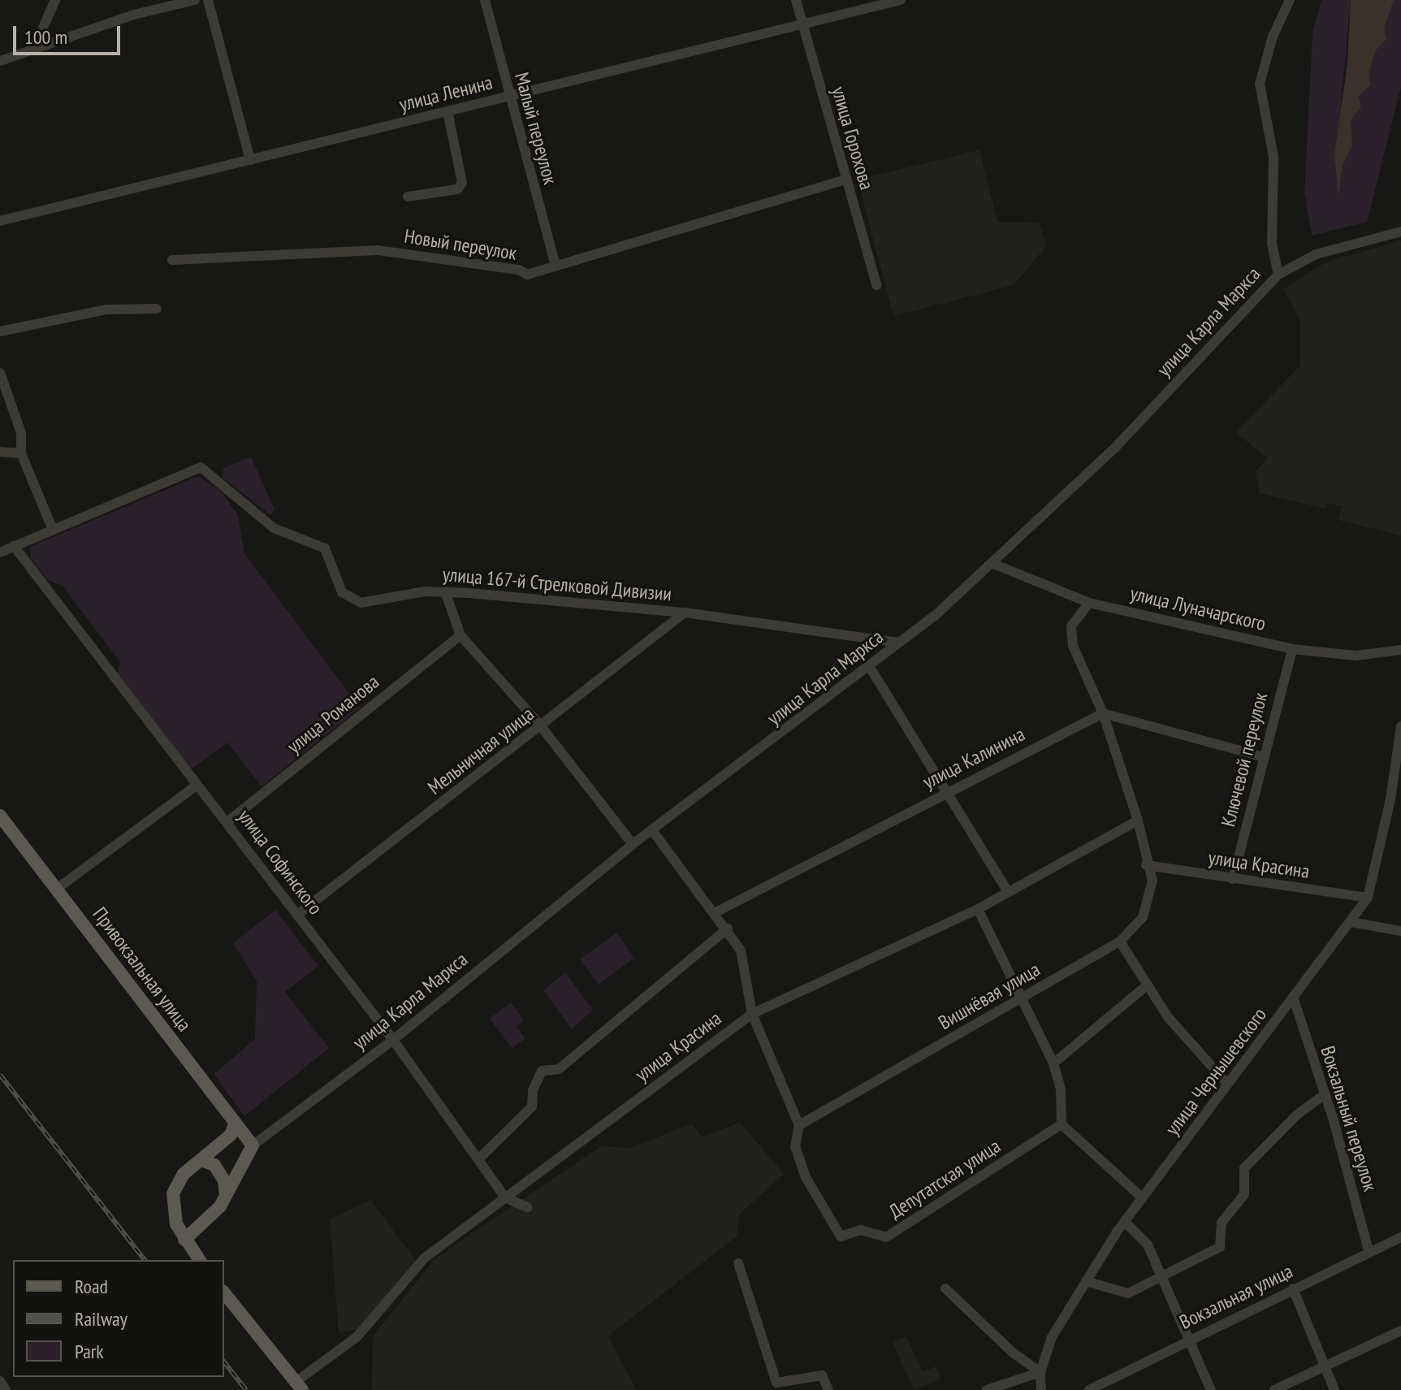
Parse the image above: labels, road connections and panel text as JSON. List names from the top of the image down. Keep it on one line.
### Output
{"streets":{"main road":["Привокзальная улица"],"street":["улица Ленина","Малый переулок","улица Горохова","Новый переулок","улица Карла Маркса","улица 167-й Стрелковой Дивизии","улица Луначарского","улица Романова","Мельничная улица","улица Калинина","Ключевой переулок","улица Софинского","улица Красина","Вишнёвая улица","улица Чернышевского","Вокзальный переулок","Депутатская улица","Вокзальная улица"]},"crossings":[["улица Ленина","Малый переулок"],["улица Ленина","улица Горохова"],["Малый переулок","Новый переулок"],["улица Горохова","Новый переулок"],["улица Карла Маркса","улица 167-й Стрелковой Дивизии"],["улица Карла Маркса","улица Луначарского"],["улица Карла Маркса","улица Софинского"],["улица Карла Маркса","Привокзальная улица"],["улица 167-й Стрелковой Дивизии","Мельничная улица"],["улица 167-й Стрелковой Дивизии","улица Софинского"],["улица Луначарского","Ключевой переулок"],["улица Луначарского","Вишнёвая улица"],["улица Романова","улица Софинского"],["Мельничная улица","улица Софинского"],["улица Калинина","Вишнёвая улица"],["Ключевой переулок","улица Красина"],["улица Софинского","улица Красина"],["улица Красина","Вишнёвая улица"],["улица Красина","улица Чернышевского"],["Вишнёвая улица","Депутатская улица"],["улица Чернышевского","Вокзальный переулок"],["Вокзальный переулок","Вокзальная улица"]],"legend":["Road","Railway","Park"],"scale_bar":"100 m"}
